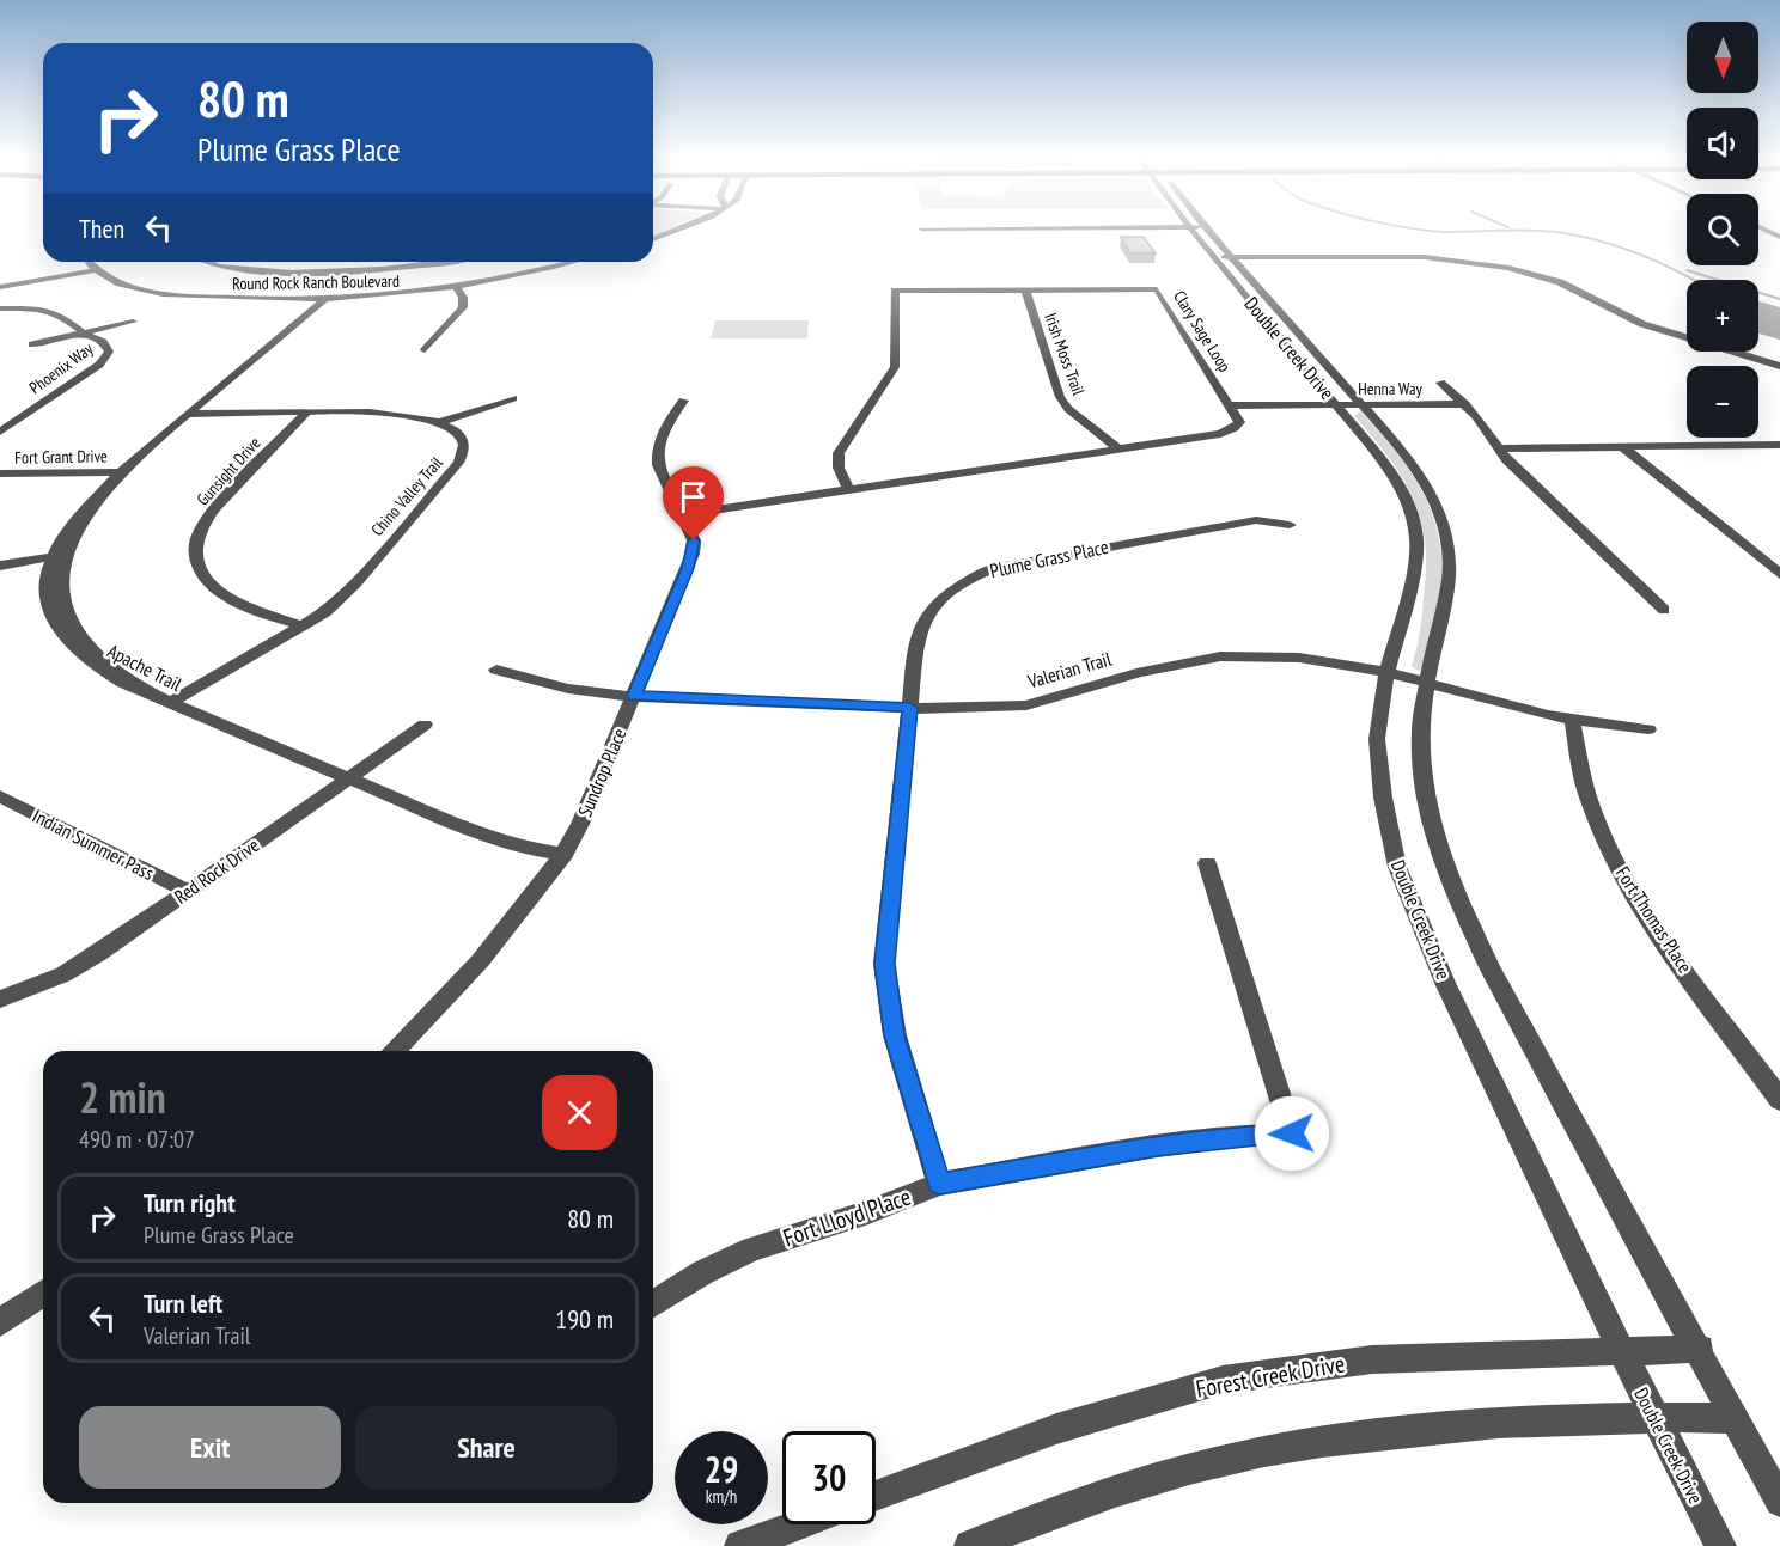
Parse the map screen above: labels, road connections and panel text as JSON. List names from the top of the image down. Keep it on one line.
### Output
{"streets":{"street":["Round Rock Ranch Boulevard","Clary Sage Loop","Double Creek Drive","Irish Moss Trail","Phoenix Way","Henna Way","Fort Grant Drive","Gunsight Drive","Chino Valley Trail","Plume Grass Place","Apache Trail","Valerian Trail","Sundrop Place","Indian Summer Pass","Red Rock Drive","Fort Thomas Place","Fort Lloyd Place","Forest Creek Drive"]},"crossings":[["Round Rock Ranch Boulevard","Apache Trail"],["Clary Sage Loop","Irish Moss Trail"],["Clary Sage Loop","Henna Way"],["Double Creek Drive","Henna Way"],["Double Creek Drive","Valerian Trail"],["Double Creek Drive","Forest Creek Drive"],["Fort Grant Drive","Apache Trail"],["Gunsight Drive","Chino Valley Trail"],["Chino Valley Trail","Apache Trail"],["Plume Grass Place","Valerian Trail"],["Plume Grass Place","Fort Lloyd Place"],["Apache Trail","Sundrop Place"],["Apache Trail","Red Rock Drive"],["Valerian Trail","Sundrop Place"],["Valerian Trail","Fort Thomas Place"],["Indian Summer Pass","Red Rock Drive"]],"north":"bottom","page":{"map_buttons":["+","−"],"turn":["80 m","Plume Grass Place"],"then":"Then","heading":["2 min","490 m · 07:07"],"list":[{"name":"Turn right","note":"Plume Grass Place","value":"80 m"},{"name":"Turn left","note":"Valerian Trail","value":"190 m"}],"buttons":["Exit","Share"],"speed":"29 km/h","limit":"30"}}
